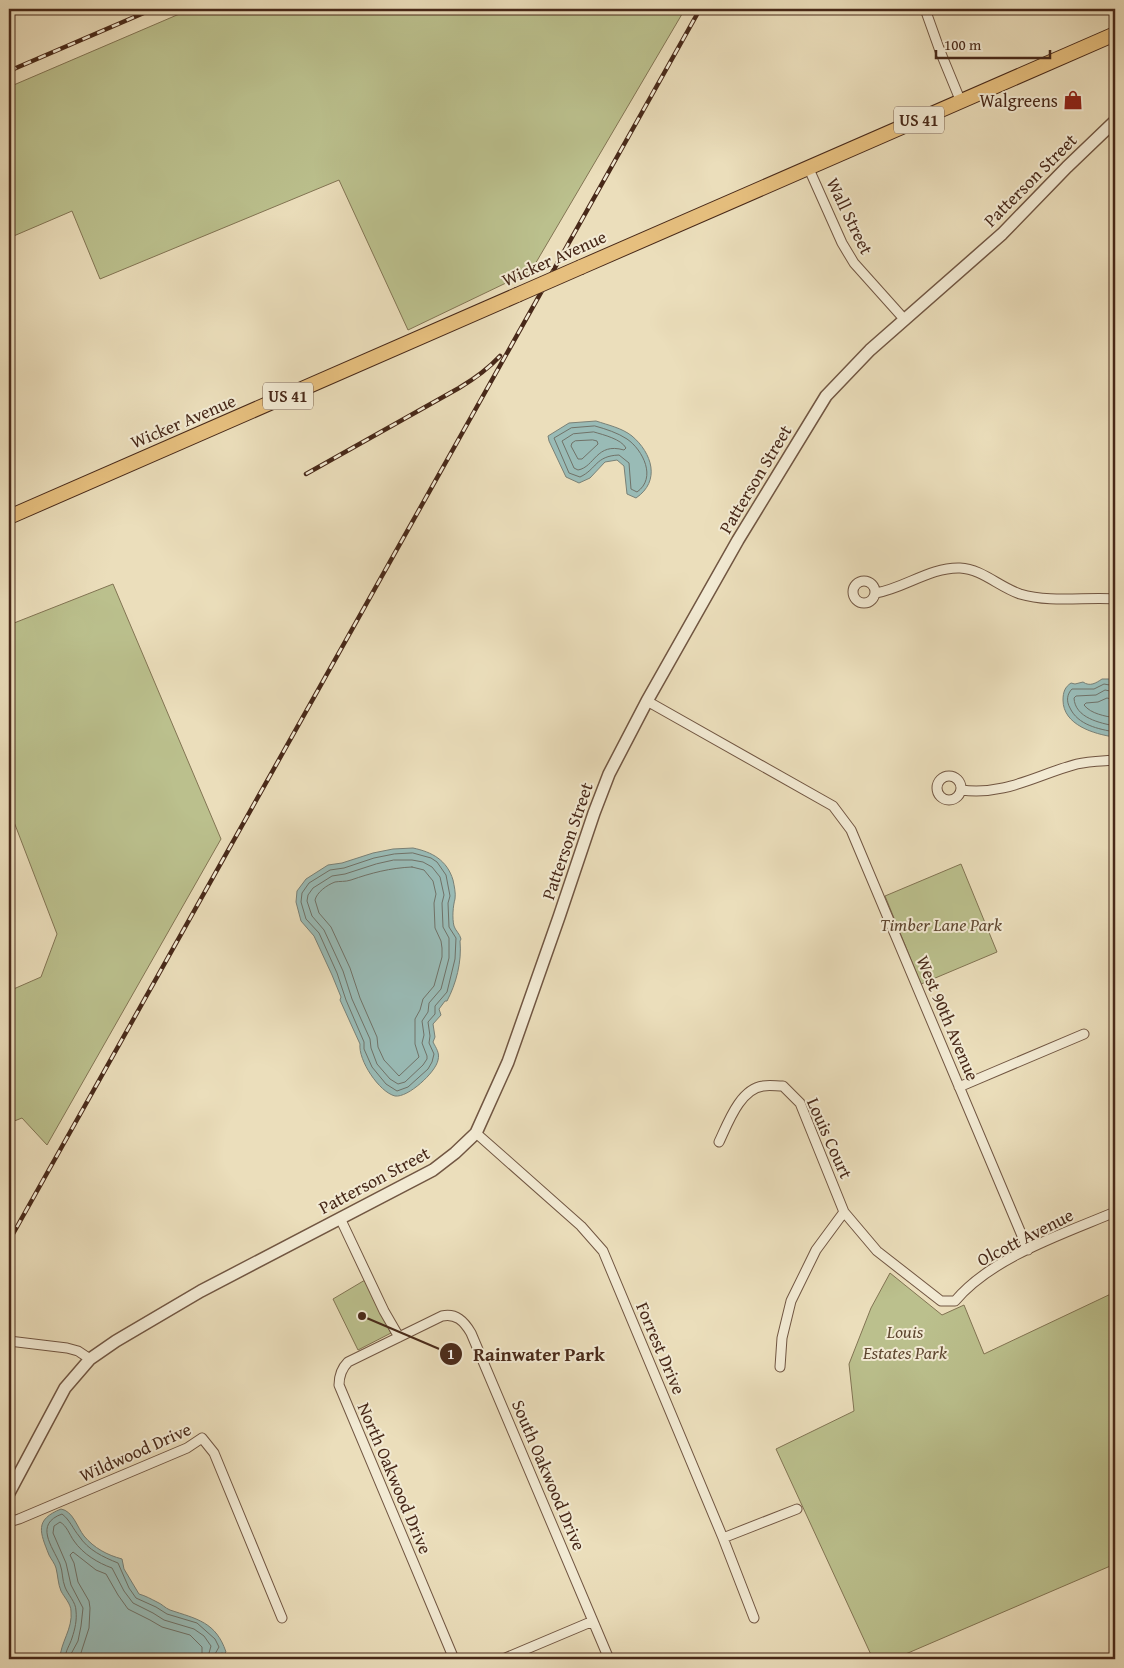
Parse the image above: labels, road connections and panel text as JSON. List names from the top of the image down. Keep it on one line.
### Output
{"streets":{"highway":["US 41","Wicker Avenue"],"street":["Patterson Street","Wall Street","West 90th Avenue","Louis Court","Olcott Avenue","Forrest Drive","Wildwood Drive","South Oakwood Drive","North Oakwood Drive"]},"crossings":[["Patterson Street","Wall Street"],["Patterson Street","West 90th Avenue"],["Patterson Street","Forrest Drive"],["Wall Street","Wicker Avenue"],["West 90th Avenue","Olcott Avenue"],["Louis Court","Olcott Avenue"],["South Oakwood Drive","North Oakwood Drive"]],"parks":["Timber Lane Park","Louis Estates Park"],"places":{"shop":["Walgreens"],"other":["Rainwater Park"]},"scale_bar":"100 m"}
